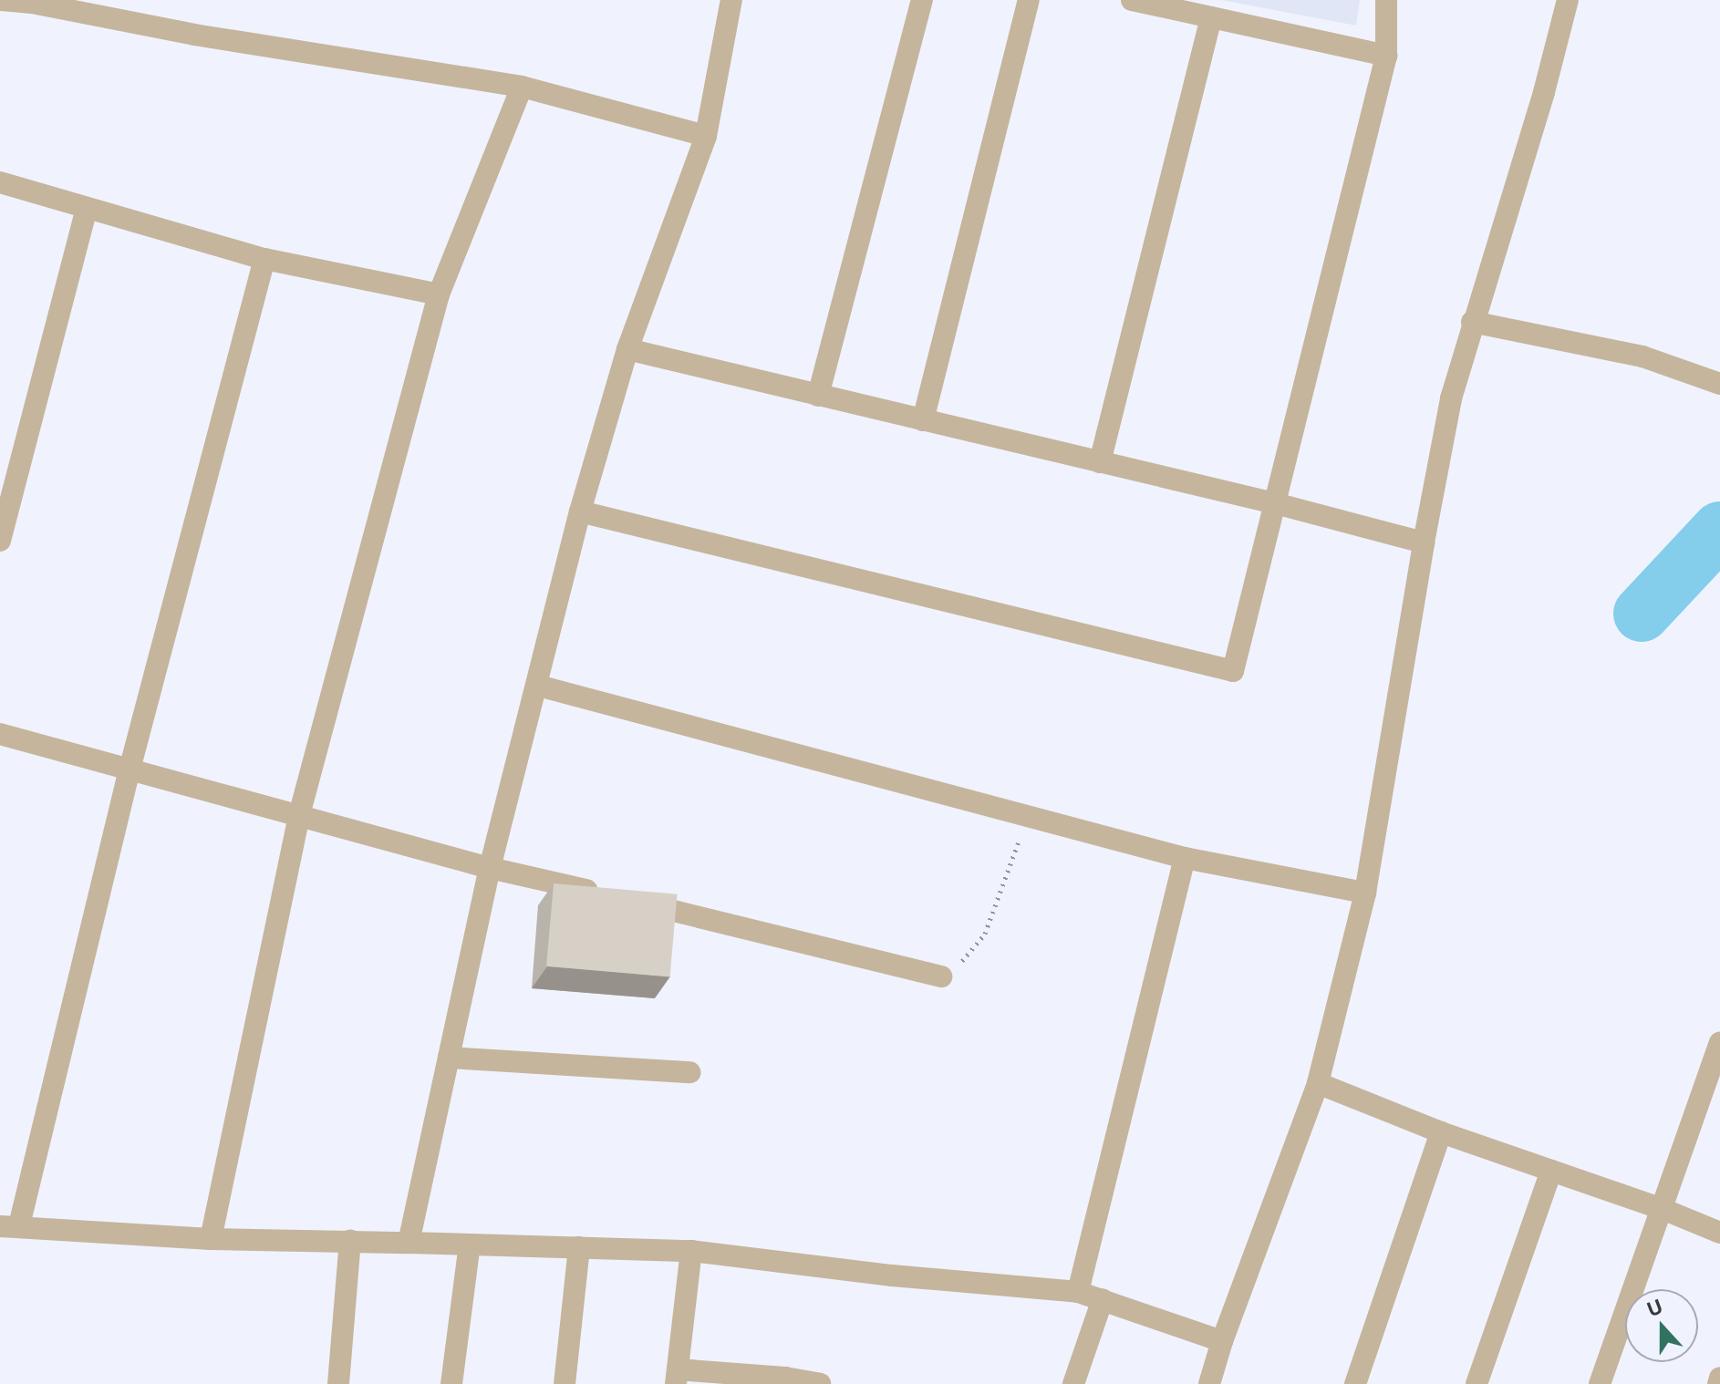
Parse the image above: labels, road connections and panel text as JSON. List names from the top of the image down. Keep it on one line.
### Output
{"north":"top"}
